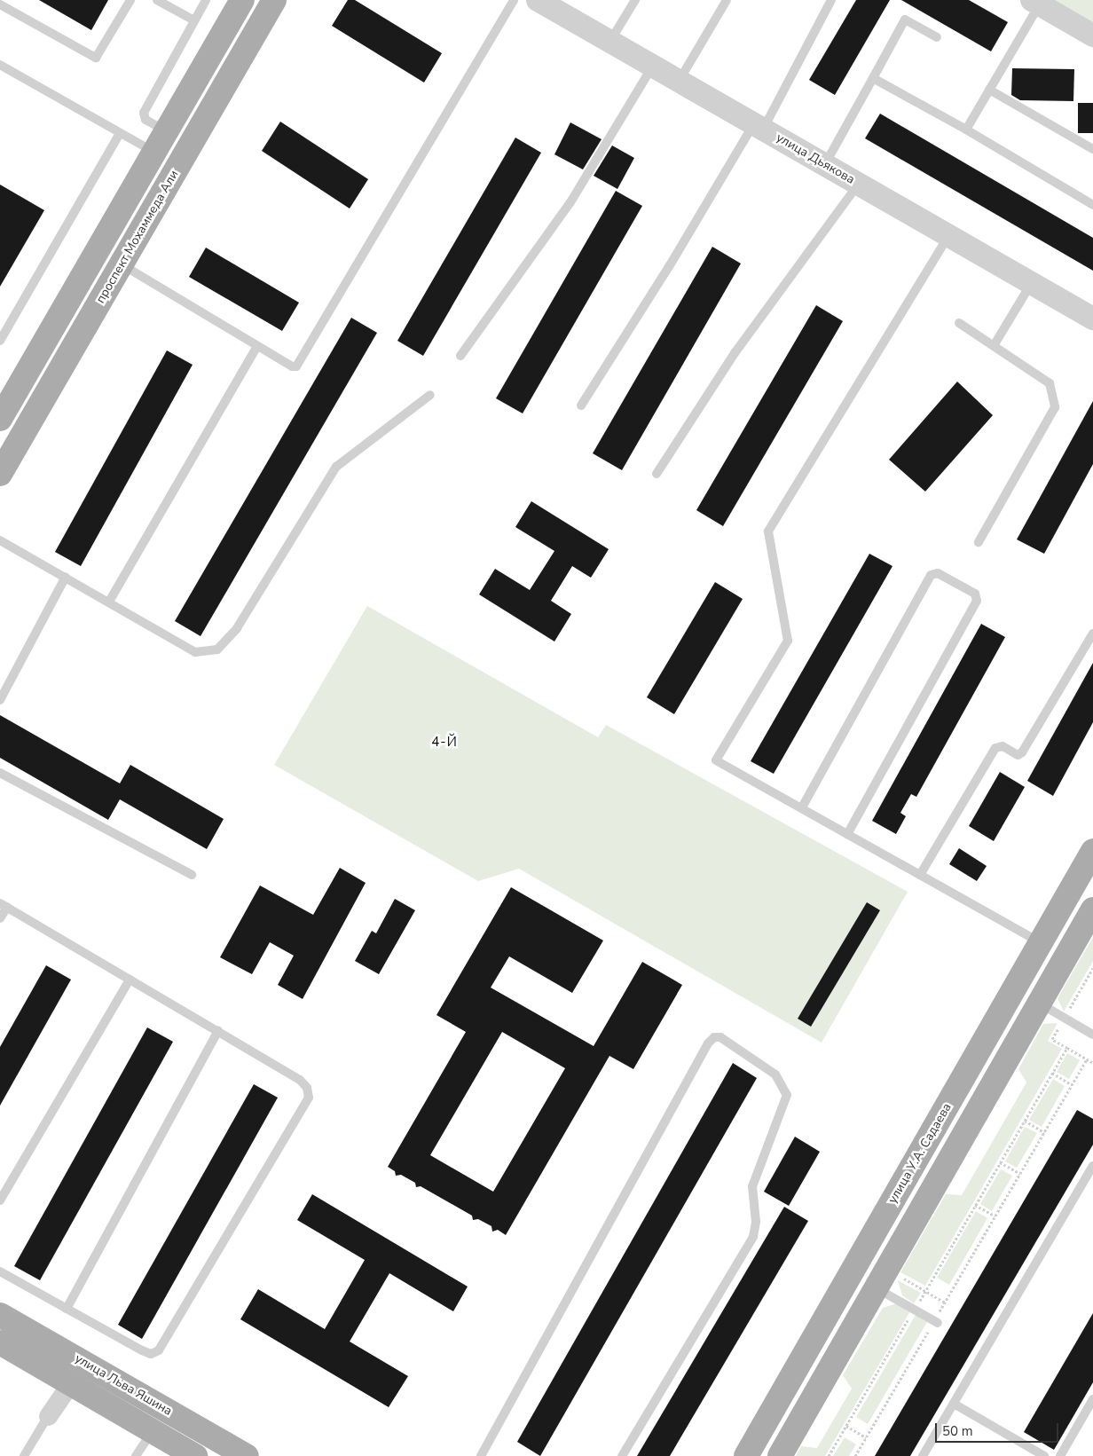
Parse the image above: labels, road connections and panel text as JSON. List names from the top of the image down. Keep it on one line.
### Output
{"streets":{"main road":["проспект Мохаммеда Али","улица У.А. Садаева","улица Льва Яшина"],"street":["улица Дьякова"]},"districts":["4-Й"],"scale_bar":"50 m"}
